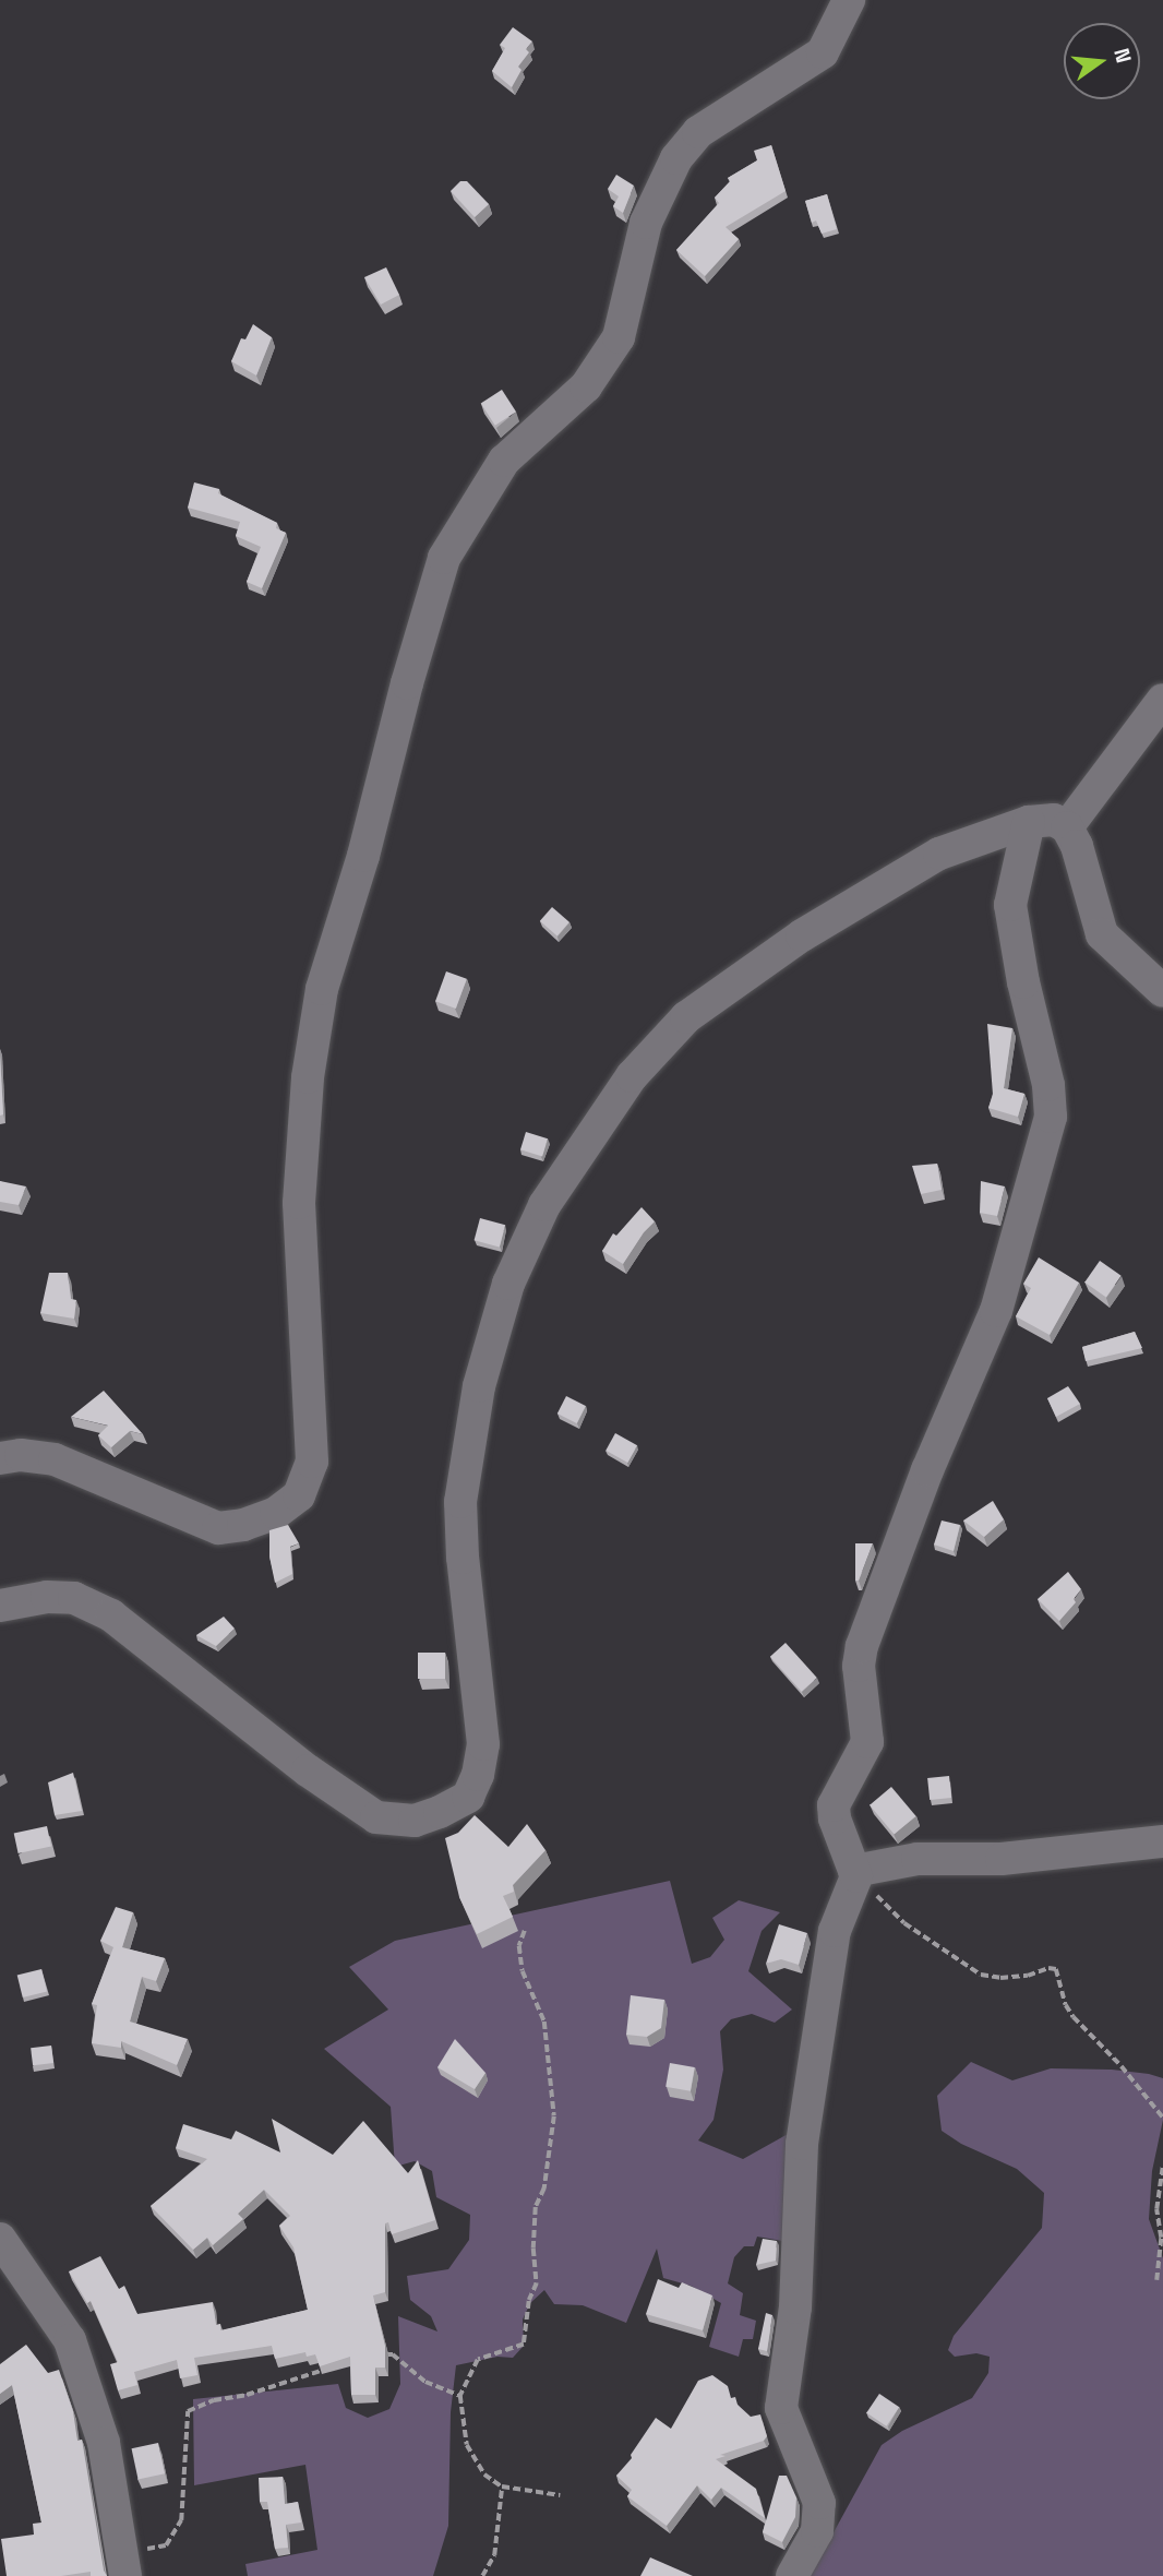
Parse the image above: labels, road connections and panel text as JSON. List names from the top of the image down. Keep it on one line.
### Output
{"north":"right"}
